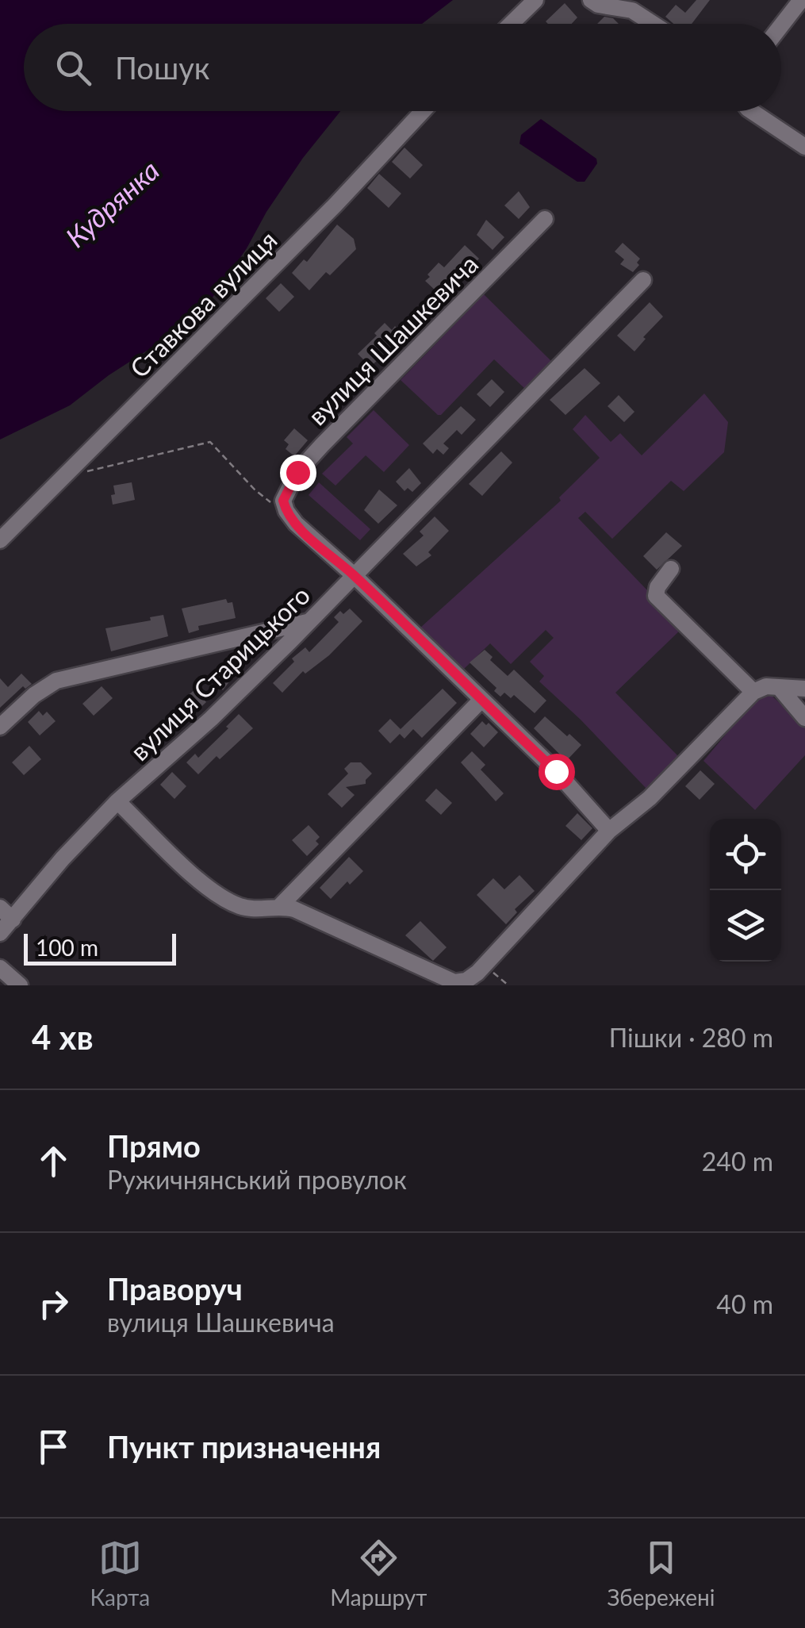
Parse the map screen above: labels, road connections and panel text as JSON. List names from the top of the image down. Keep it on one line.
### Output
{"streets":{"street":["Ставкова вулиця","вулиця Шашкевича","вулиця Старицького"]},"water":["Кудрянка"],"scale_bar":"100 m","page":{"search":"Пошук","scale":"100 m","heading":["4 хв","Пішки · 280 m"],"list":[["Прямо","Ружичнянський провулок","240 m"],["Праворуч","вулиця Шашкевича","40 m"],"Пункт призначення"],"nav":["Карта","Маршрут","Збережені"]}}
